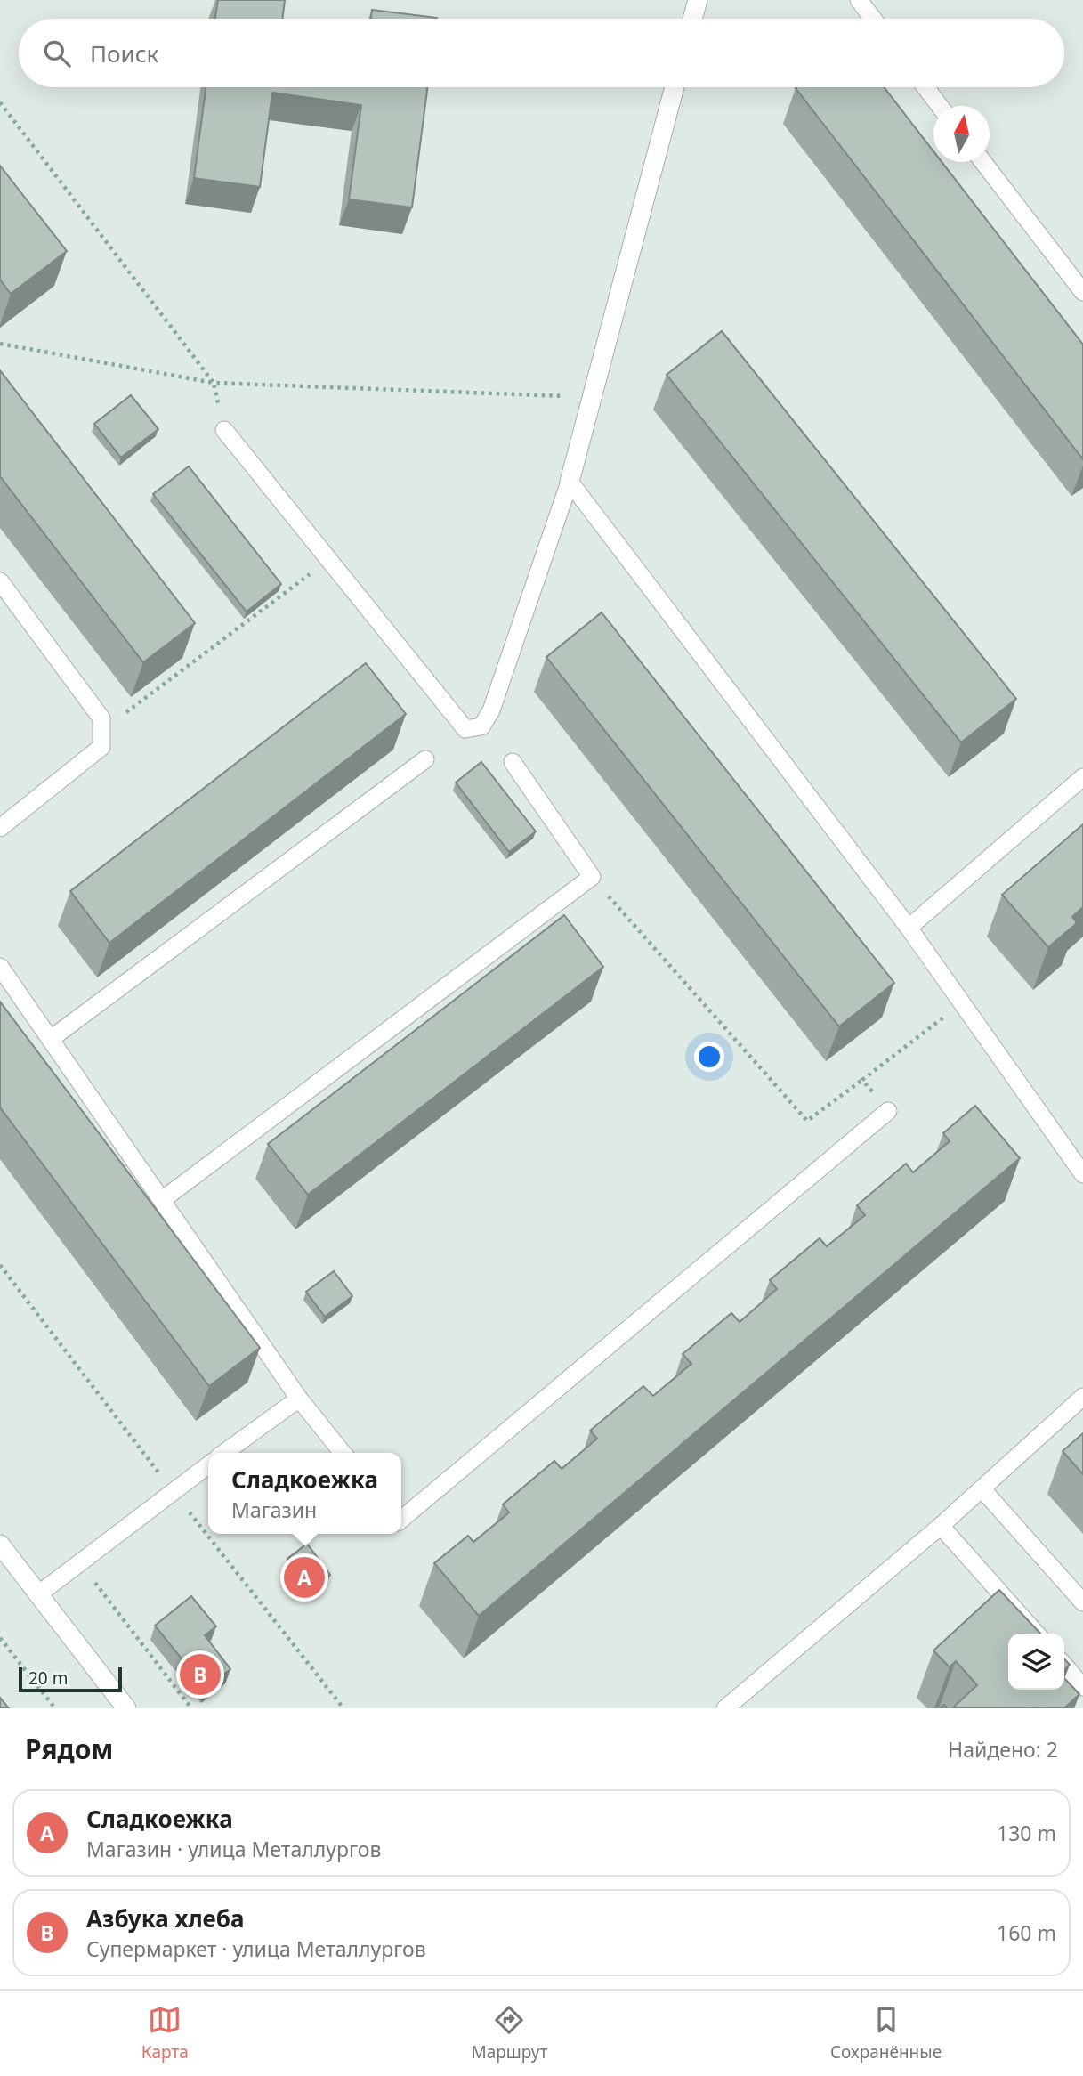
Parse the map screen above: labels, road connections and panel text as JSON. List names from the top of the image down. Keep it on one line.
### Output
{"scale_bar":"20 m","north":"top","page":{"search":"Поиск","popup":["Сладкоежка","Магазин"],"pins":["A","B"],"scale":"20 m","heading":["Рядом","Найдено: 2"],"list":[{"mark":"A","name":"Сладкоежка","note":"Магазин · улица Металлургов","value":"130 m"},{"mark":"B","name":"Азбука хлеба","note":"Супермаркет · улица Металлургов","value":"160 m"}],"nav":["Карта","Маршрут","Сохранённые"]}}
